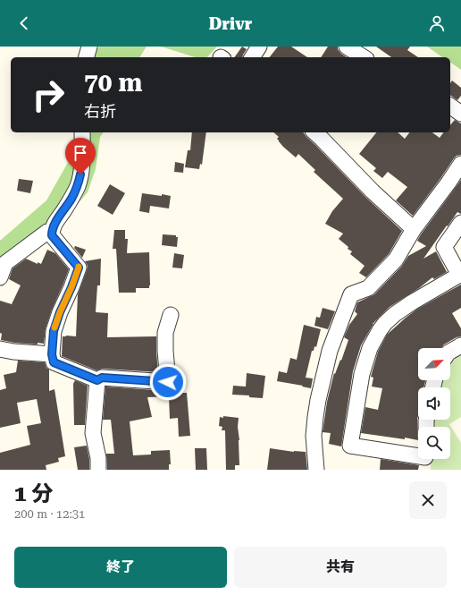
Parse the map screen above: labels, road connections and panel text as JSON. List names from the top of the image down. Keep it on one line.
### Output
{"north":"top right","page":{"header":"Drivr","turn":["70 m","右折"],"heading":["1 分","200 m · 12:31"],"buttons":["終了","共有"]}}
